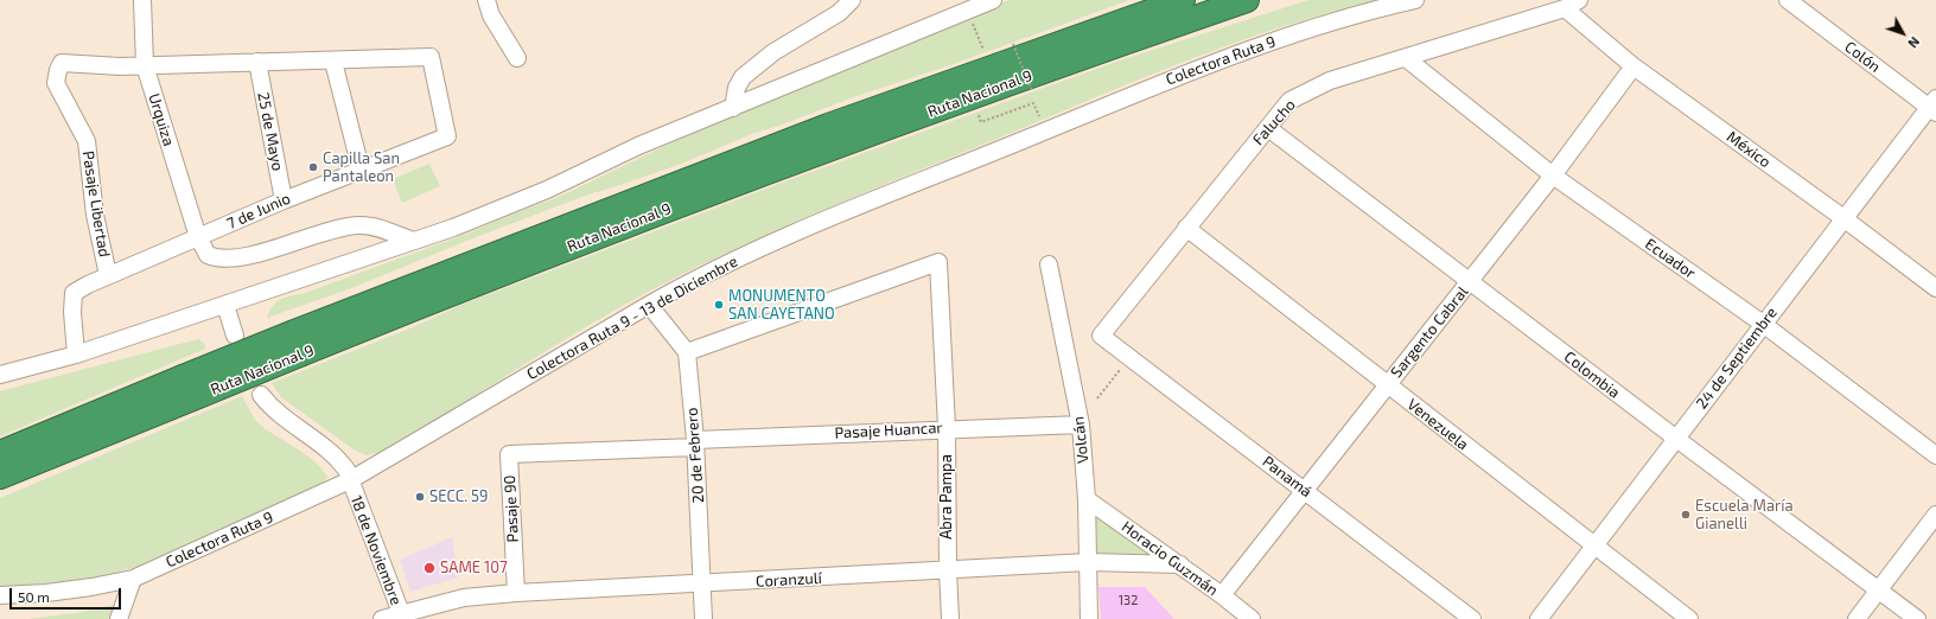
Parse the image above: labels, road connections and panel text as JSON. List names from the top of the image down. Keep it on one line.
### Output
{"streets":{"highway":["Ruta Nacional 9"],"street":["Colón","Colectora Ruta 9","Urquiza","Falucho","25 de Mayo","México","Pasaje Libertad","7 de Junio","Ecuador","Colectora Ruta 9 - 13 de Diciembre","Sargento Cabral","24 de Septiembre","Colombia","Venezuela","Pasaje Huancar","Volcán","20 de Febrero","Panamá","Abra Pampa","Pasaje 90","18 de Noviembre","Horacio Guzmán","Coranzulí"]},"crossings":[["Colón","24 de Septiembre"],["Colectora Ruta 9","Colectora Ruta 9 - 13 de Diciembre"],["Colectora Ruta 9","18 de Noviembre"],["Urquiza","Pasaje Libertad"],["Urquiza","7 de Junio"],["Falucho","México"],["Falucho","Ecuador"],["Falucho","Colombia"],["Falucho","Venezuela"],["Falucho","Panamá"],["25 de Mayo","7 de Junio"],["México","Sargento Cabral"],["México","24 de Septiembre"],["Pasaje Libertad","7 de Junio"],["Ecuador","Sargento Cabral"],["Ecuador","24 de Septiembre"],["Colectora Ruta 9 - 13 de Diciembre","18 de Noviembre"],["Sargento Cabral","Colombia"],["Sargento Cabral","Venezuela"],["Sargento Cabral","Panamá"],["Sargento Cabral","Horacio Guzmán"],["24 de Septiembre","Colombia"],["24 de Septiembre","Venezuela"],["Pasaje Huancar","Volcán"],["Pasaje Huancar","20 de Febrero"],["Pasaje Huancar","Abra Pampa"],["Pasaje Huancar","Pasaje 90"],["Volcán","Horacio Guzmán"],["Volcán","Coranzulí"],["20 de Febrero","Abra Pampa"],["20 de Febrero","Coranzulí"],["Abra Pampa","Coranzulí"],["Pasaje 90","Coranzulí"],["18 de Noviembre","Coranzulí"],["Horacio Guzmán","Coranzulí"]],"places":["Capilla San Pantaleon","MONUMENTO SAN CAYETANO","SECC. 59","Escuela María Gianelli","SAME 107"],"house_numbers":["132"],"scale_bar":"50 m","north":"bottom right"}
